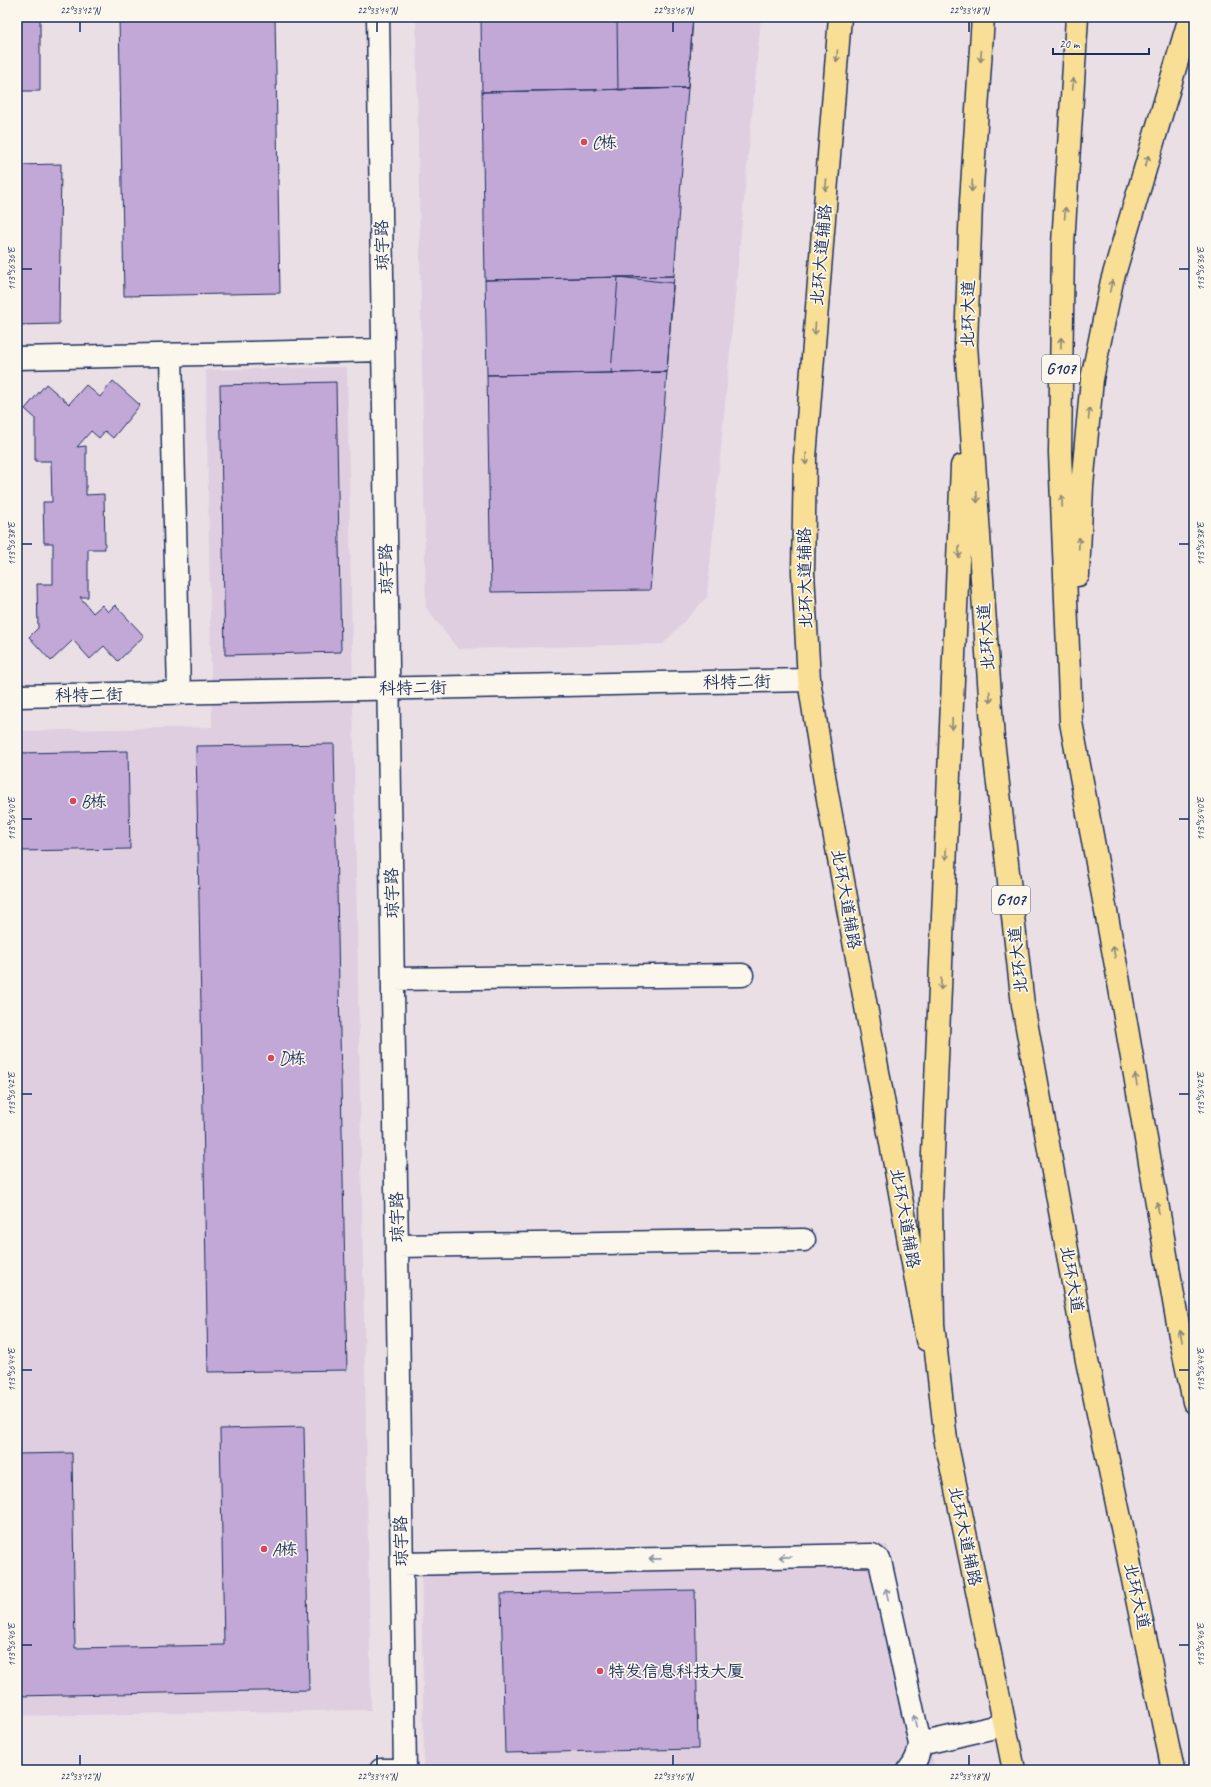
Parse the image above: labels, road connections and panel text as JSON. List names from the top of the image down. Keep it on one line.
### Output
{"streets":{"main road":["北环大道辅路","北环大道","G107"],"street":["琼宇路","科特二街"]},"crossings":[["琼宇路","科特二街"],["北环大道辅路","科特二街"]],"places":["C栋","B栋","D栋","A栋","特发信息科技大厦"],"scale_bar":"20 m","coordinates":["22°33'12\"N","22°33'14\"N","22°33'16\"N","22°33'18\"N","113°56'36\"E","113°56'38\"E","113°56'40\"E","113°56'42\"E","113°56'44\"E","113°56'46\"E"]}
